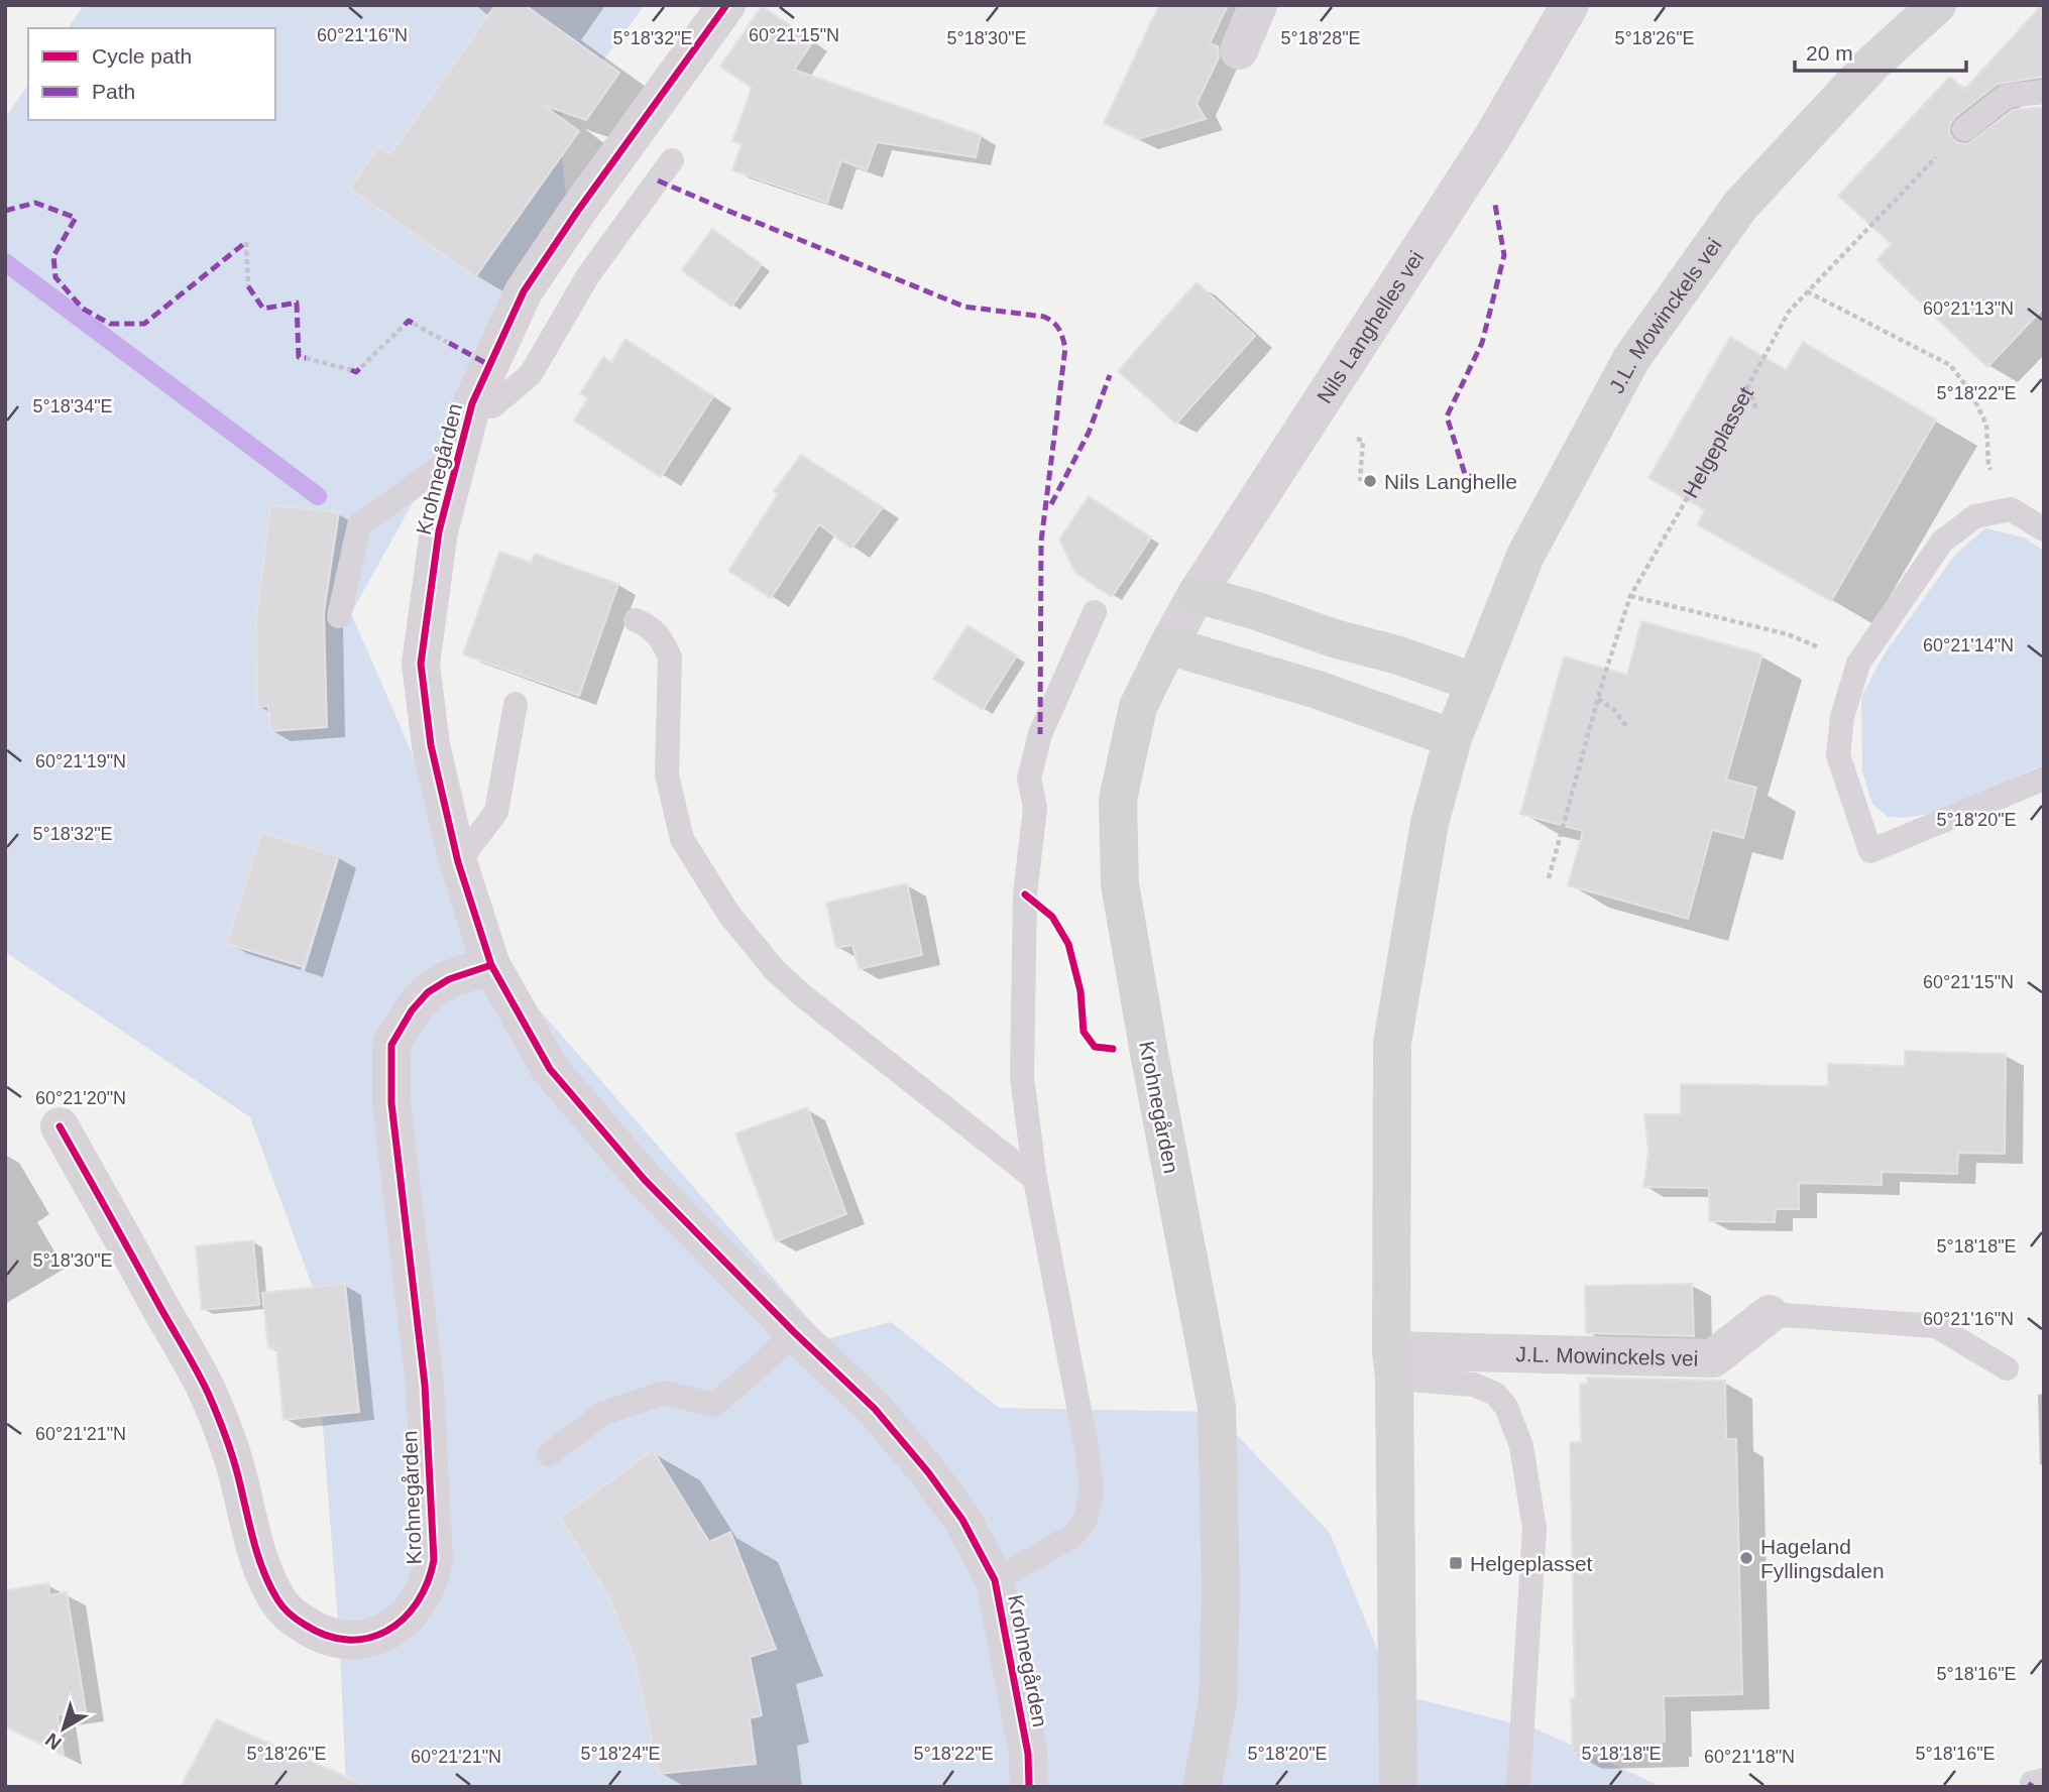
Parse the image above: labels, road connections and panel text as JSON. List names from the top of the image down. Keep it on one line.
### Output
{"streets":{"main road":["J.L. Mowinckels vei","Krohnegården"],"street":["Nils Langhelles vei"],"path":["Helgeplasset"]},"crossings":[["Nils Langhelles vei","Krohnegården"]],"places":{"other":["Nils Langhelle","Hageland Fyllingsdalen"],"transit":["Helgeplasset"]},"legend":["Cycle path","Path"],"scale_bar":"20 m","north":"bottom left","coordinates":["60°21'16\"N","60°21'15\"N","5°18'32\"E","5°18'30\"E","5°18'28\"E","5°18'26\"E","60°21'13\"N","5°18'22\"E","5°18'34\"E","60°21'14\"N","60°21'19\"N","5°18'20\"E","60°21'20\"N","5°18'18\"E","60°21'21\"N","5°18'16\"E","5°18'24\"E","60°21'18\"N"]}
